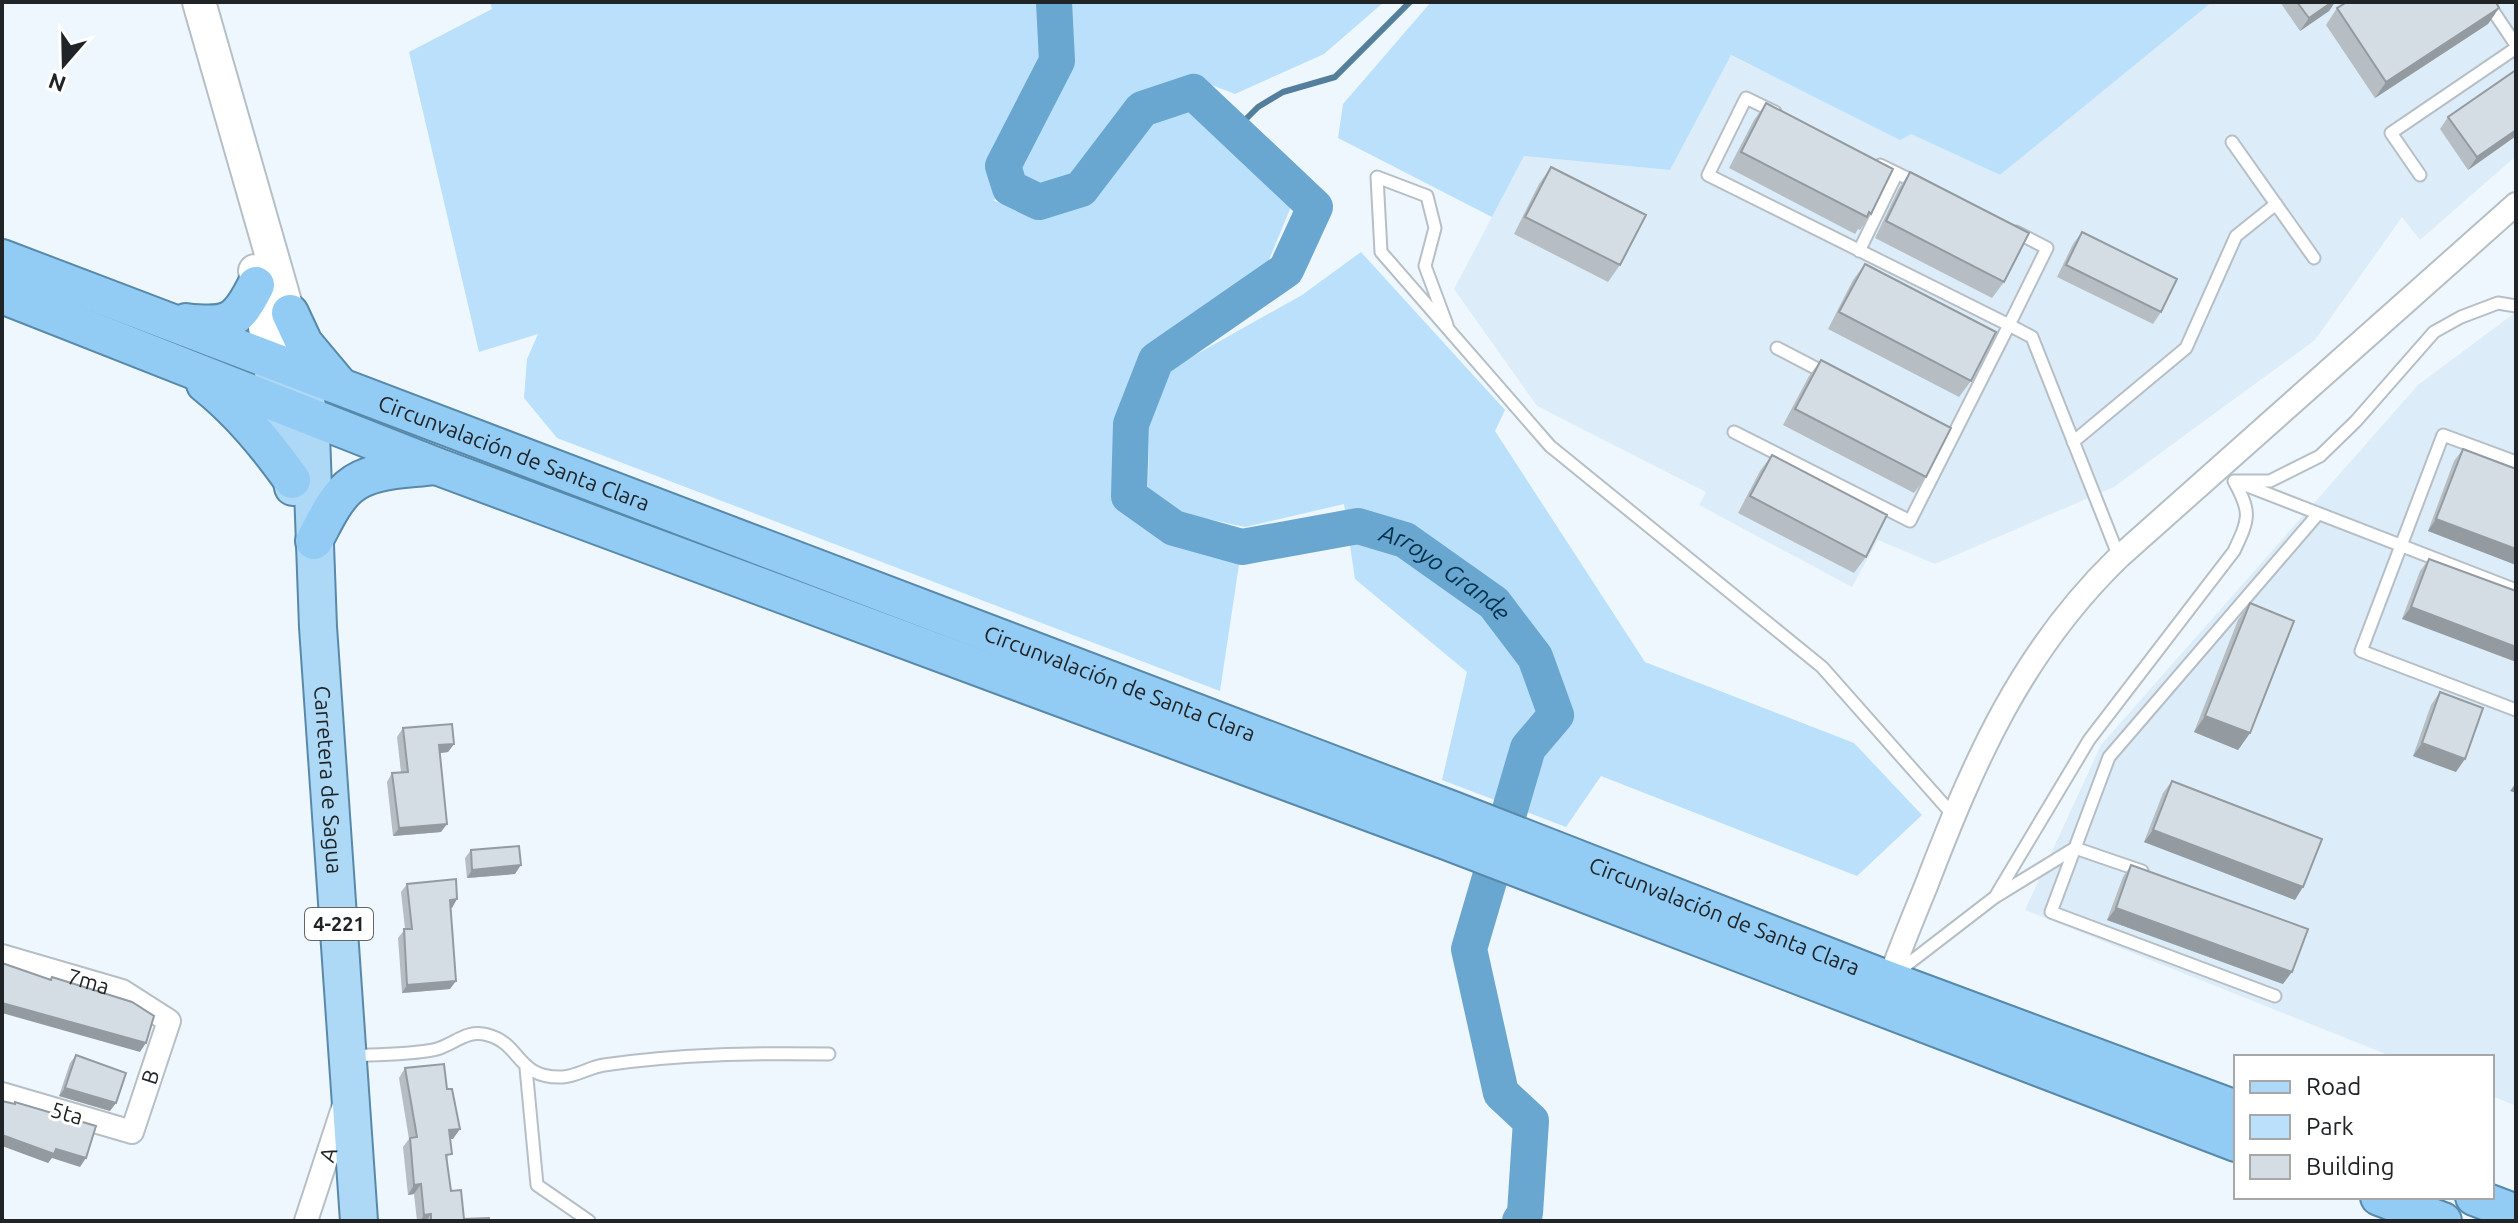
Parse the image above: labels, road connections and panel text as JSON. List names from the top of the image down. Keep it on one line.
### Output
{"streets":{"highway":["Circunvalación de Santa Clara"],"main road":["Carretera de Sagua","4-221"],"street":["7ma","B","5ta","A"]},"crossings":[["Circunvalación de Santa Clara","Carretera de Sagua"],["Carretera de Sagua","A"],["7ma","B"],["B","5ta"]],"water":["Arroyo Grande"],"legend":["Road","Park","Building"],"north":"bottom"}
